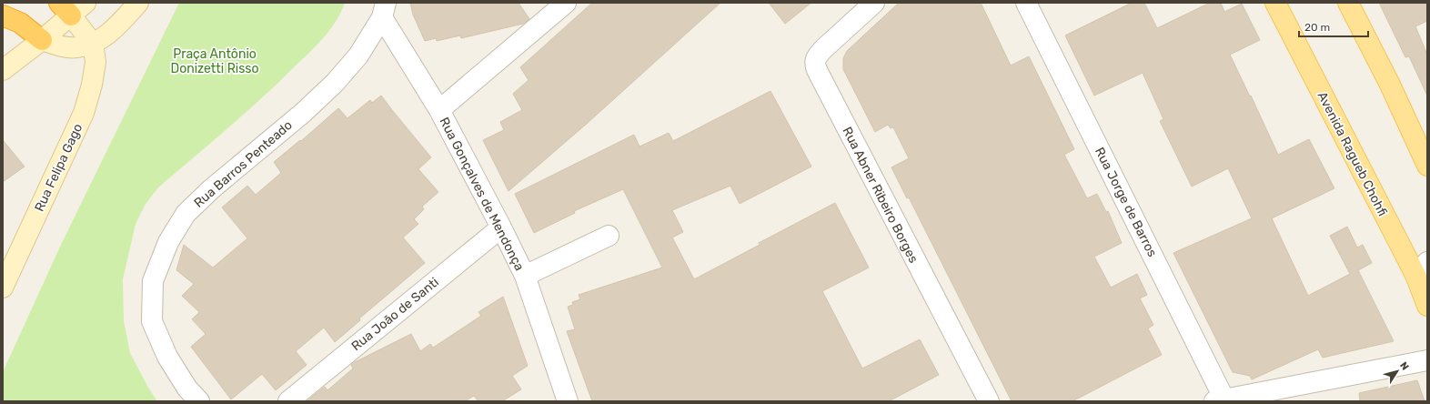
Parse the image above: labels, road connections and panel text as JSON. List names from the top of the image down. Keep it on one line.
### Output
{"streets":{"main road":["Avenida Ragueb Chohfi","Rua Felipa Gago"],"street":["Rua Barros Penteado","Rua Gonçalves de Mendonça","Rua Abner Ribeiro Borges","Rua Jorge de Barros","Rua João de Santi"]},"crossings":[["Rua Barros Penteado","Rua Gonçalves de Mendonça"],["Rua Gonçalves de Mendonça","Rua João de Santi"]],"parks":["Praça Antônio Donizetti Risso"],"scale_bar":"20 m","north":"top right"}
